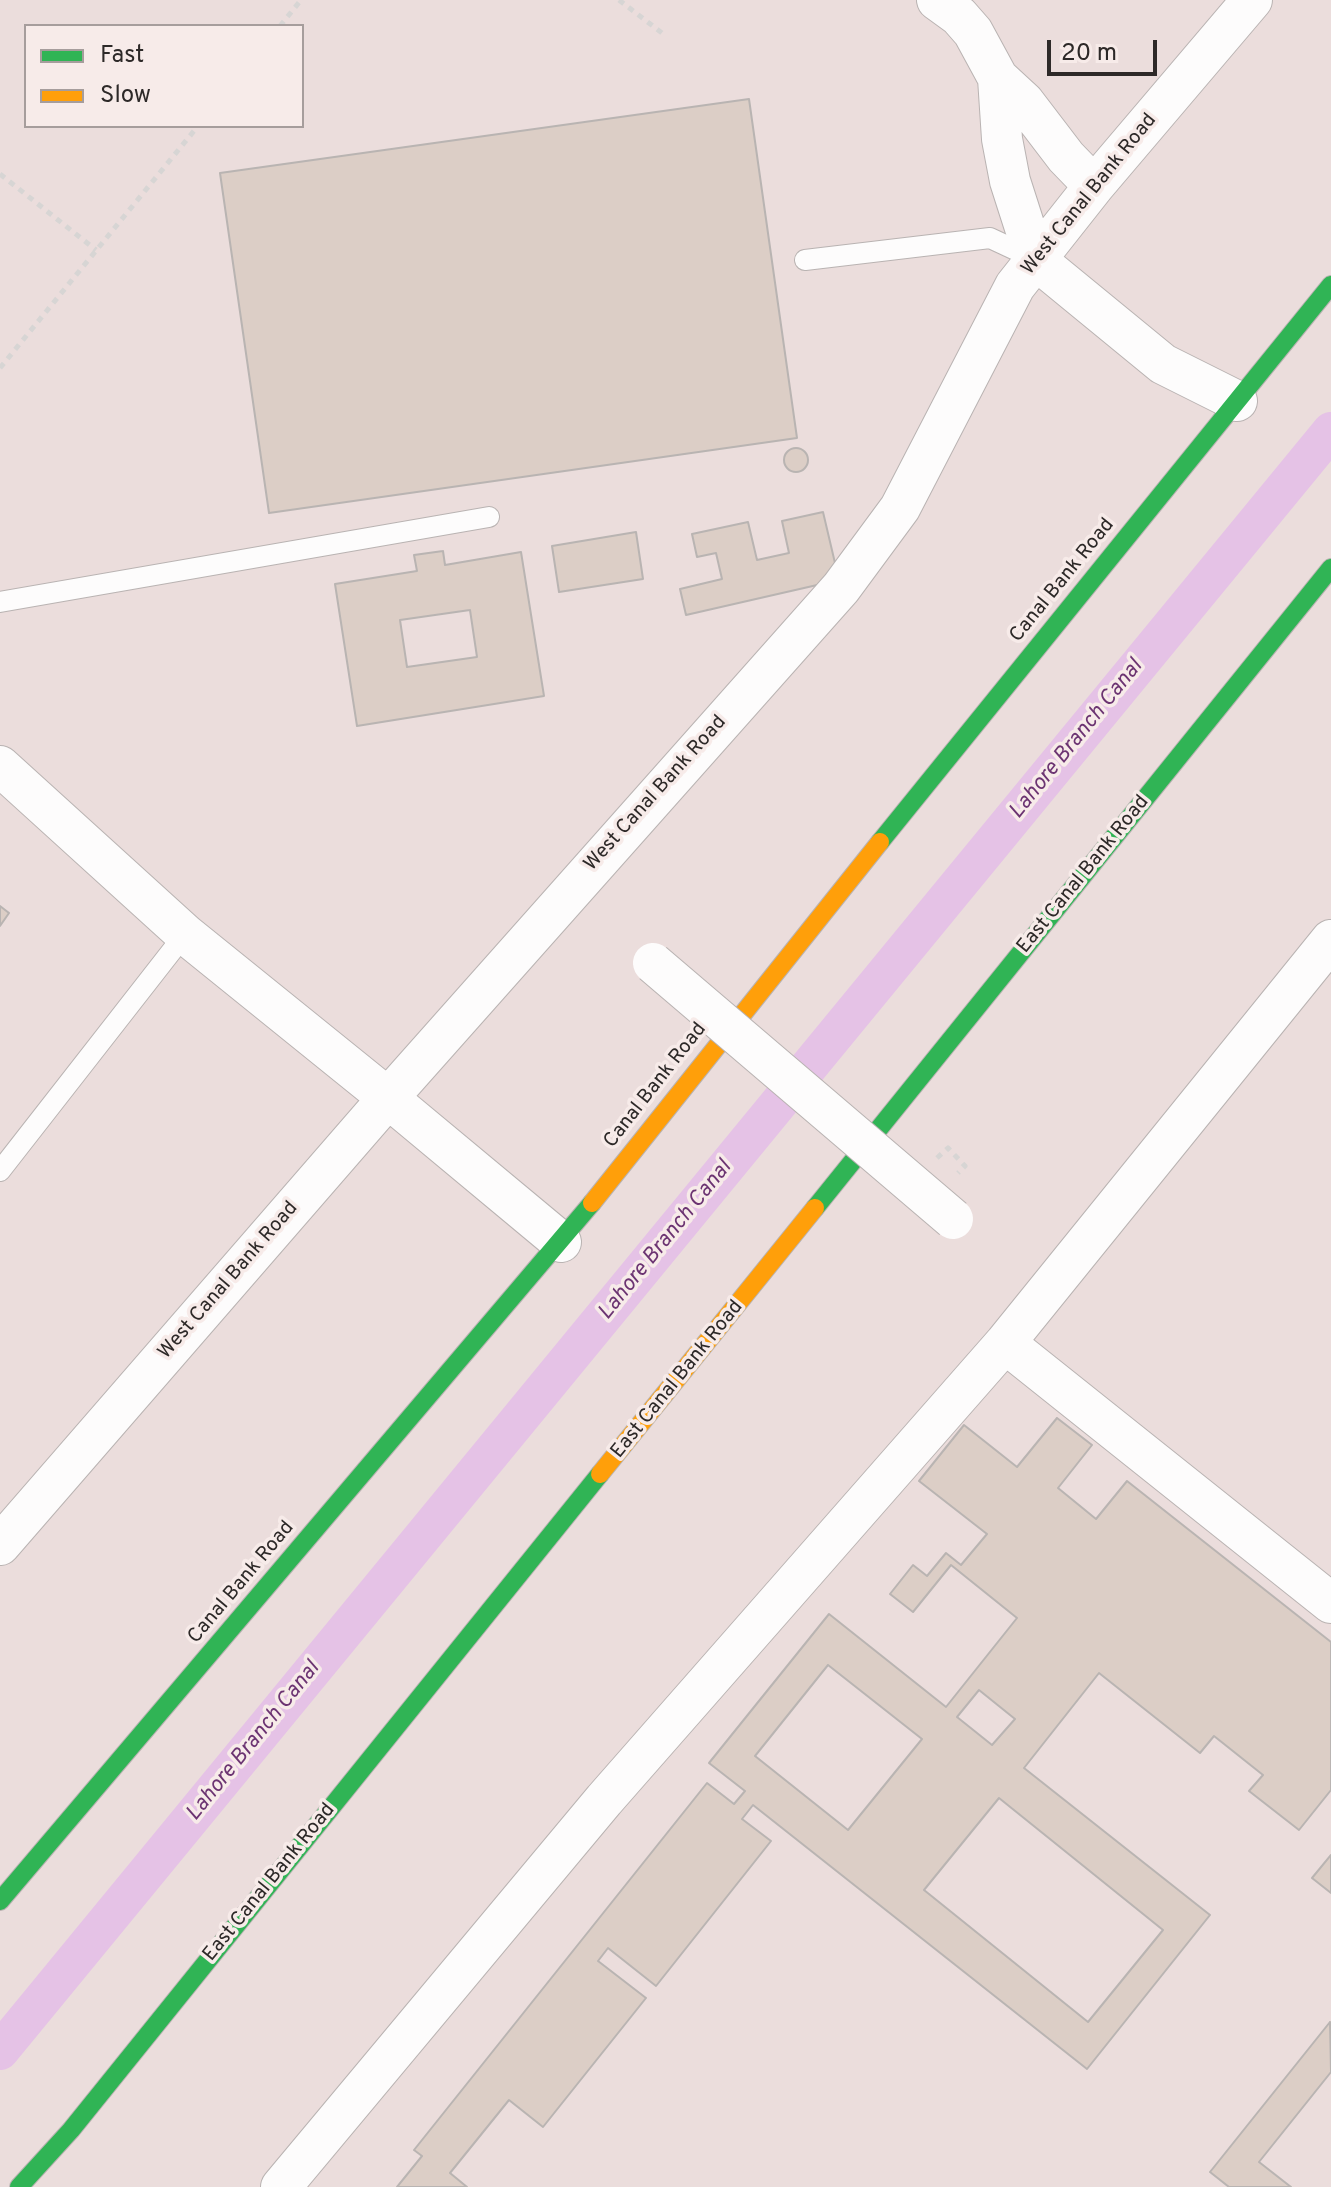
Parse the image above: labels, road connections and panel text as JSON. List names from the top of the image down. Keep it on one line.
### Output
{"streets":{"highway":["Canal Bank Road","East Canal Bank Road"],"street":["West Canal Bank Road"]},"water":["Lahore Branch Canal"],"legend":["Fast","Slow"],"scale_bar":"20 m"}
